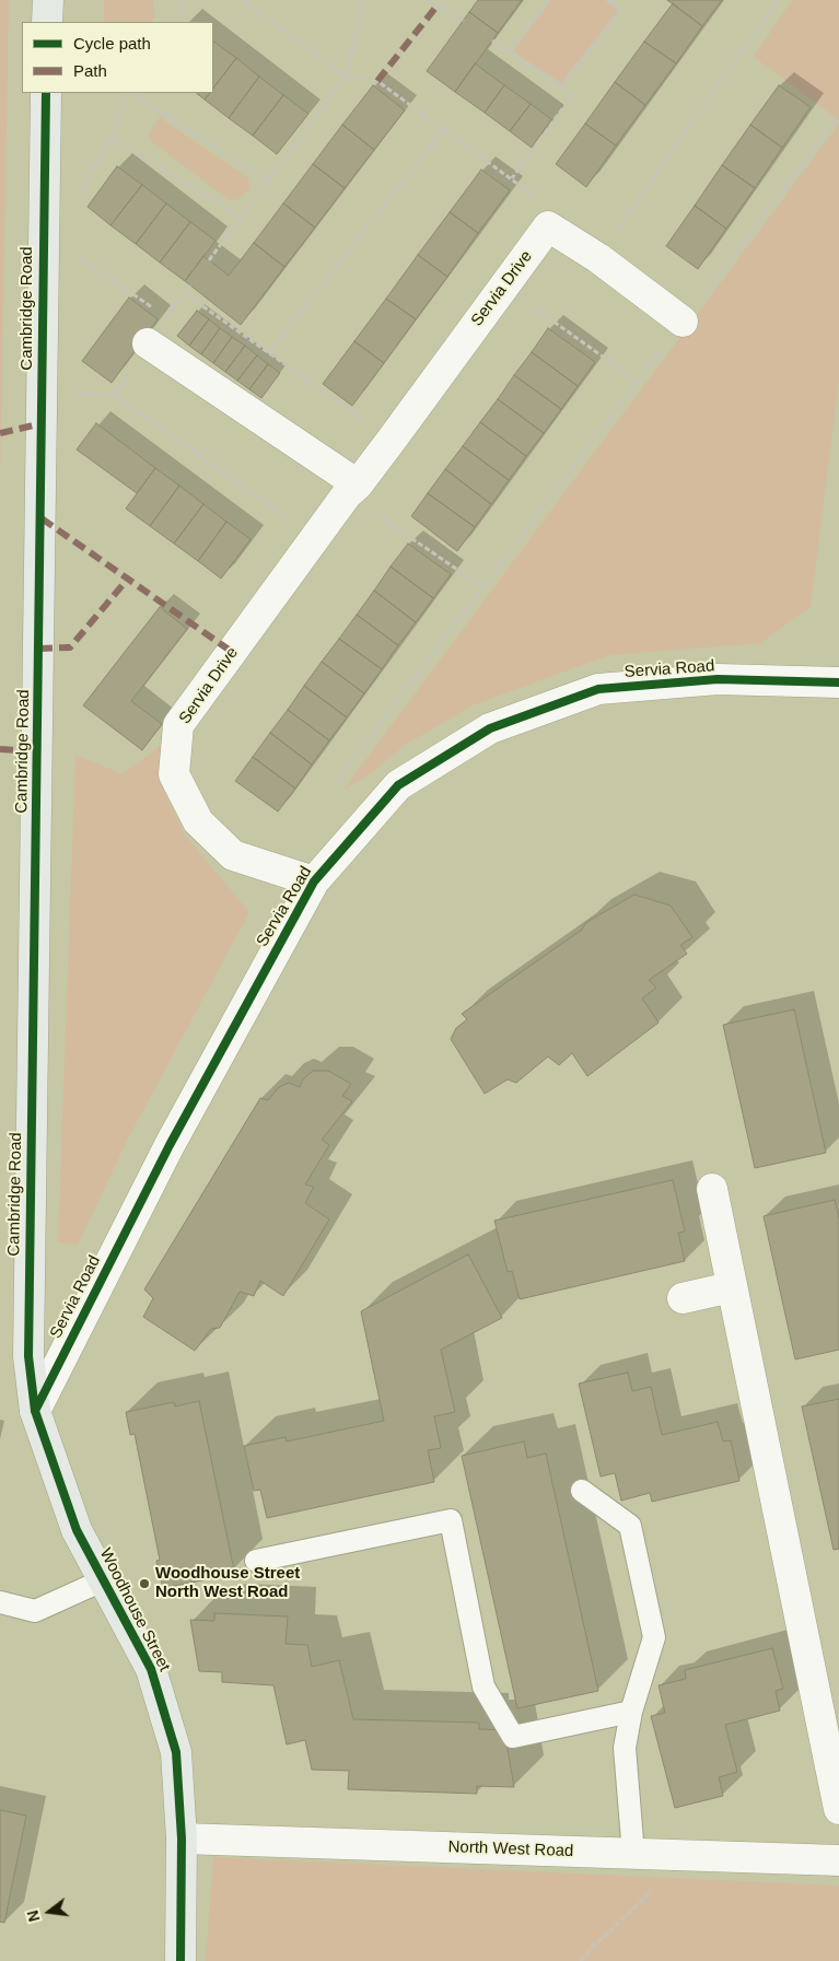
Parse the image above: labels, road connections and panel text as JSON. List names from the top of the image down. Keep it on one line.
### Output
{"streets":{"street":["Servia Drive","Cambridge Road","Servia Road","Woodhouse Street","North West Road"]},"crossings":[["Servia Drive","Servia Road"],["Cambridge Road","Servia Road"],["Cambridge Road","Woodhouse Street"],["Servia Road","Woodhouse Street"],["Woodhouse Street","North West Road"]],"places":["Woodhouse Street North West Road"],"legend":["Cycle path","Path"],"north":"left"}
